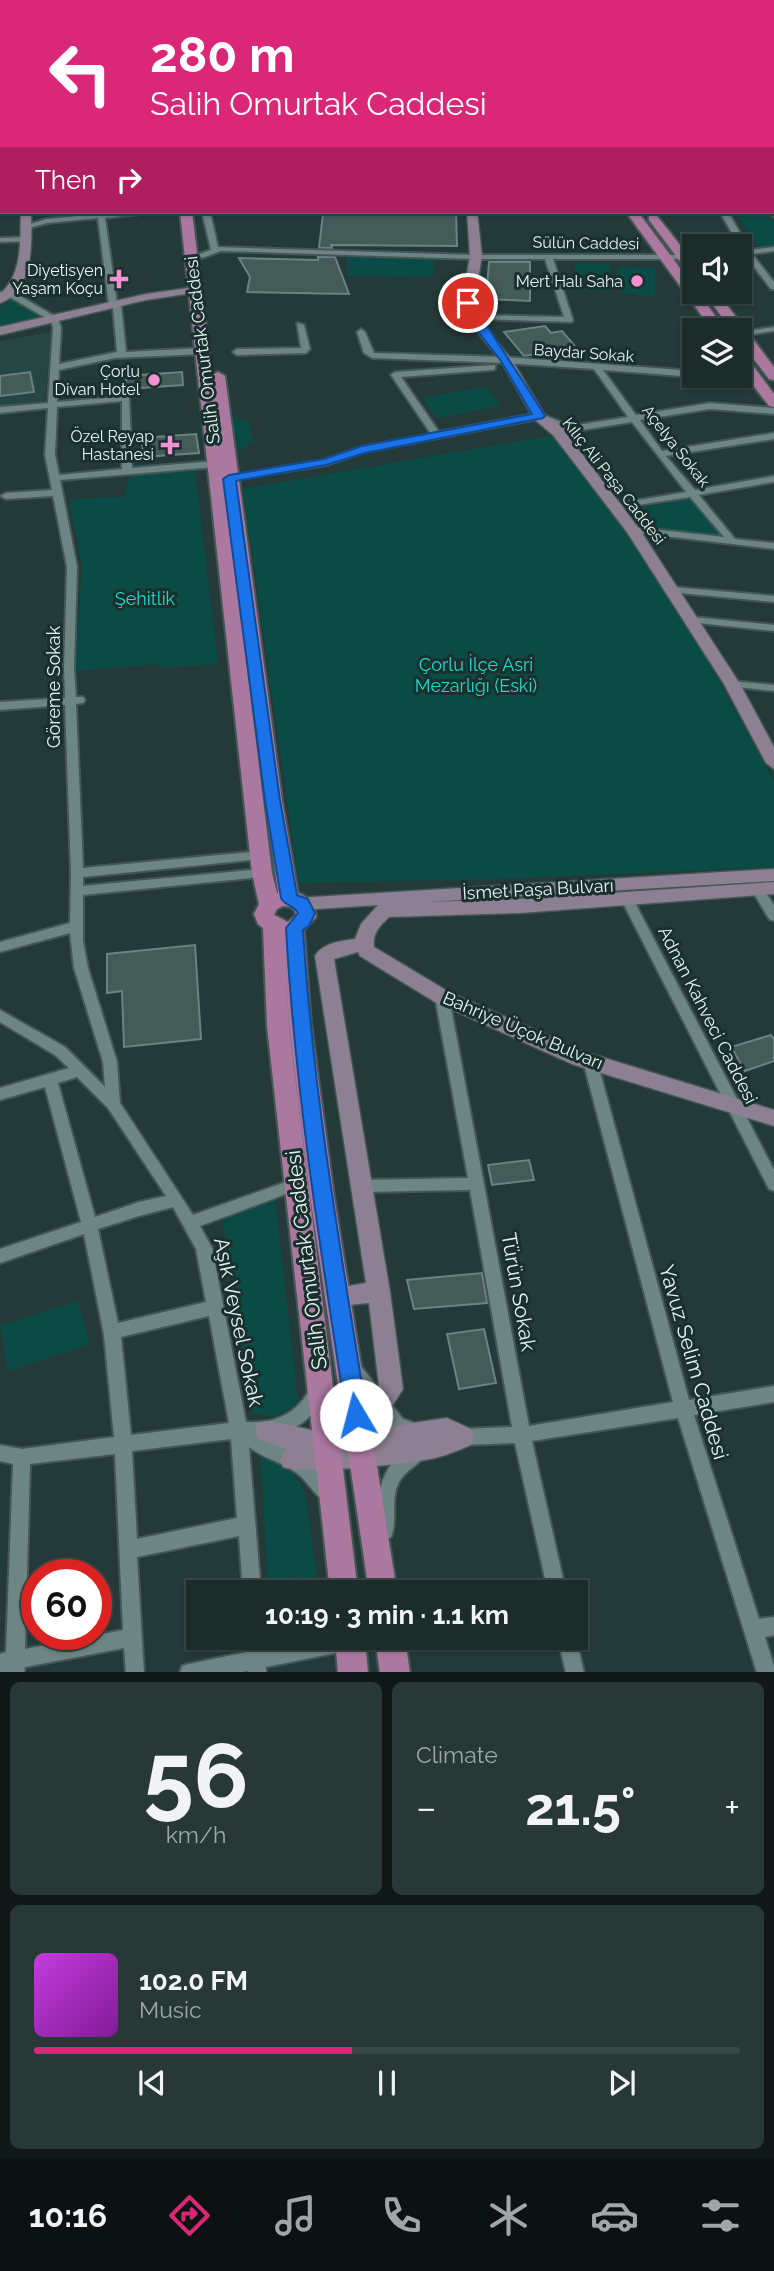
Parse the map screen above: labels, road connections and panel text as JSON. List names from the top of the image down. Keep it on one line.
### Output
{"streets":{"main road":["Salih Omurtak Caddesi"],"street":["Sülün Caddesi","Baydar Sokak","Açelya Sokak","Kılıç Ali Paşa Caddesi","Göreme Sokak","İsmet Paşa Bulvarı","Adnan Kahveci Caddesi","Bahriye Üçok Bulvarı","Türün Sokak","Aşık Veysel Sokak","Yavuz Selim Caddesi"]},"crossings":[["Sülün Caddesi","Kılıç Ali Paşa Caddesi"],["Salih Omurtak Caddesi","İsmet Paşa Bulvarı"],["Baydar Sokak","Açelya Sokak"],["Baydar Sokak","Kılıç Ali Paşa Caddesi"],["Göreme Sokak","Aşık Veysel Sokak"],["İsmet Paşa Bulvarı","Adnan Kahveci Caddesi"],["Adnan Kahveci Caddesi","Bahriye Üçok Bulvarı"],["Bahriye Üçok Bulvarı","Türün Sokak"],["Bahriye Üçok Bulvarı","Yavuz Selim Caddesi"]],"parks":["Şehitlik","Çorlu İlçe Asri Mezarlığı (Eski)"],"places":{"health":["Diyetisyen Yaşam Koçu","Özel Reyap Hastanesi"],"other":["Mert Halı Saha","Çorlu Divan Hotel"]},"page":{"turn":["280 m","Salih Omurtak Caddesi"],"then":"Then","limit":"60","trip":"10:19 · 3 min · 1.1 km","tile":[["56","km/h"],"Climate"],"heat":["−","21.5°","+"],"song":["102.0 FM","Music"],"tabs":"10:16"}}
